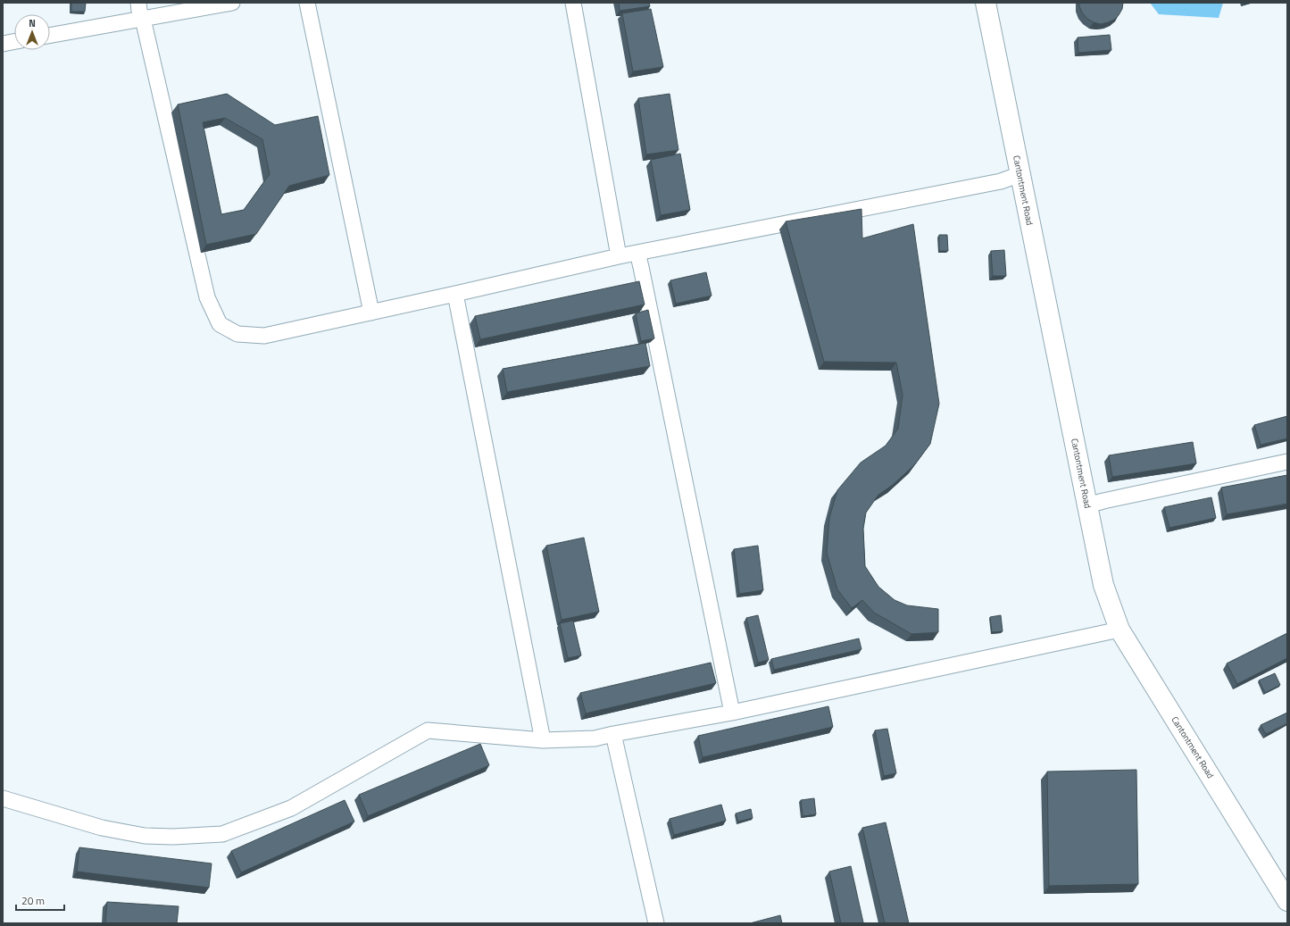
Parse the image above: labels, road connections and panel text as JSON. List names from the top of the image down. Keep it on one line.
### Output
{"streets":{"street":["Cantontment Road"]},"scale_bar":"20 m","north":"top"}
